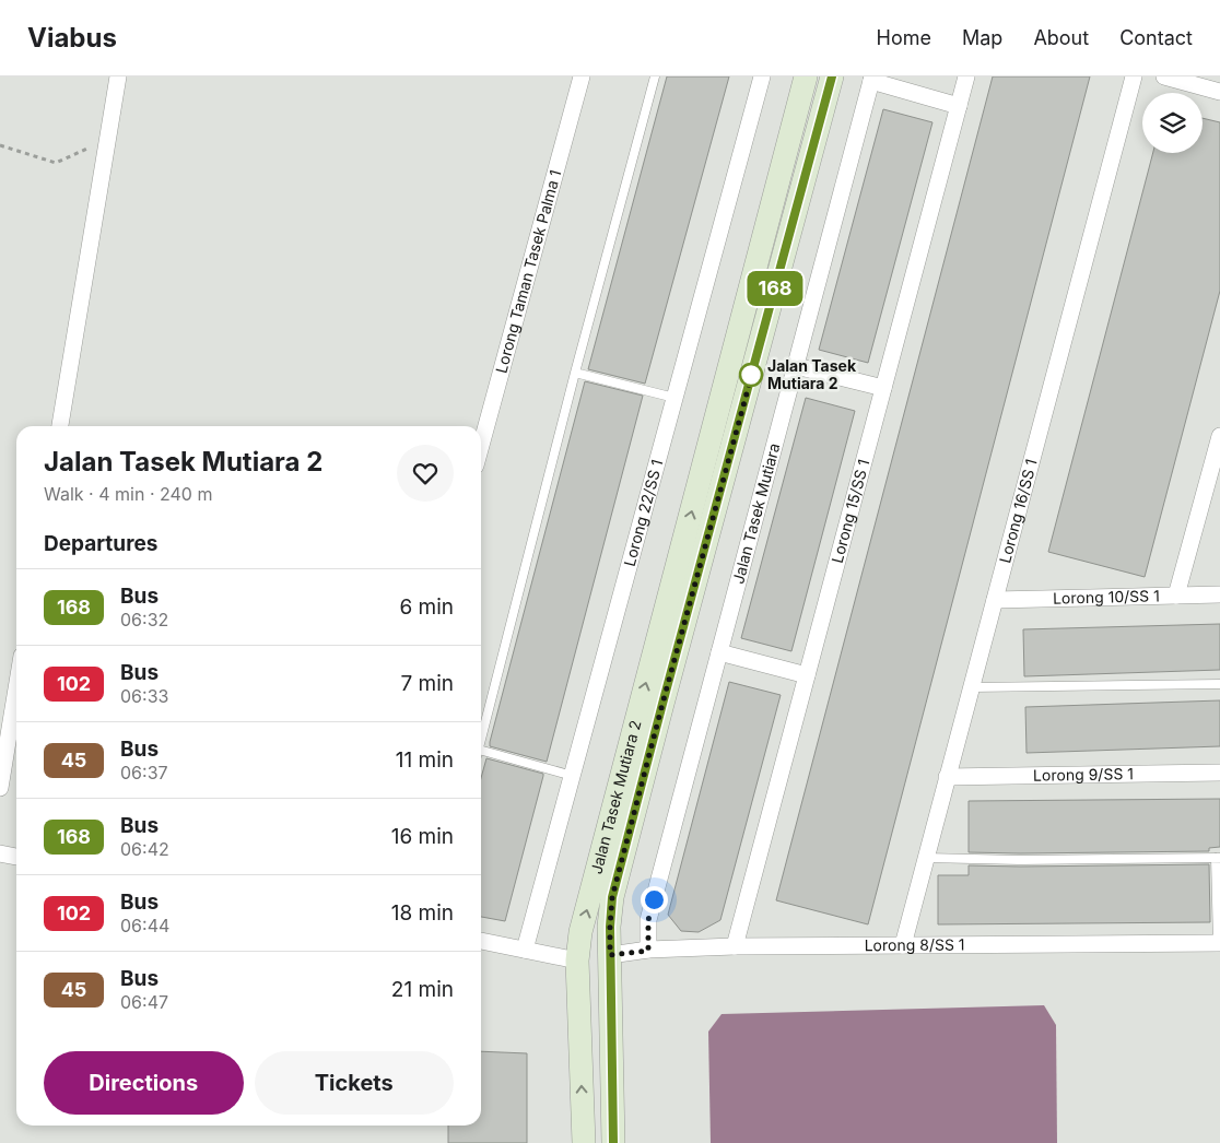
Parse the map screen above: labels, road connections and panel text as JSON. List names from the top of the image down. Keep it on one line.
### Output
{"streets":{"street":["Lorong Taman Tasek Palma 1","Lorong 15/SS 1","Lorong 16/SS 1","Jalan Tasek Mutiara","Lorong 22/SS 1","Lorong 10/SS 1","Lorong 9/SS 1","Jalan Tasek Mutiara 2","Lorong 8/SS 1"]},"crossings":[["Lorong 15/SS 1","Lorong 8/SS 1"],["Lorong 16/SS 1","Lorong 10/SS 1"],["Lorong 16/SS 1","Lorong 9/SS 1"],["Lorong 16/SS 1","Lorong 8/SS 1"],["Jalan Tasek Mutiara","Lorong 8/SS 1"],["Jalan Tasek Mutiara 2","Lorong 8/SS 1"]],"places":["Jalan Tasek Mutiara 2"],"lines":["bus line 168"],"page":{"header":"Viabus","nav":["Home","Map","About","Contact"],"on_map":"168","heading":[["Jalan Tasek Mutiara 2","Walk · 4 min · 240 m"],"Departures"],"list":[{"mark":"168","name":"Bus","note":"06:32","value":"6 min"},{"mark":"102","name":"Bus","note":"06:33","value":"7 min"},{"mark":"45","name":"Bus","note":"06:37","value":"11 min"},{"mark":"168","name":"Bus","note":"06:42","value":"16 min"},{"mark":"102","name":"Bus","note":"06:44","value":"18 min"},{"mark":"45","name":"Bus","note":"06:47","value":"21 min"}],"buttons":["Directions","Tickets"]}}
